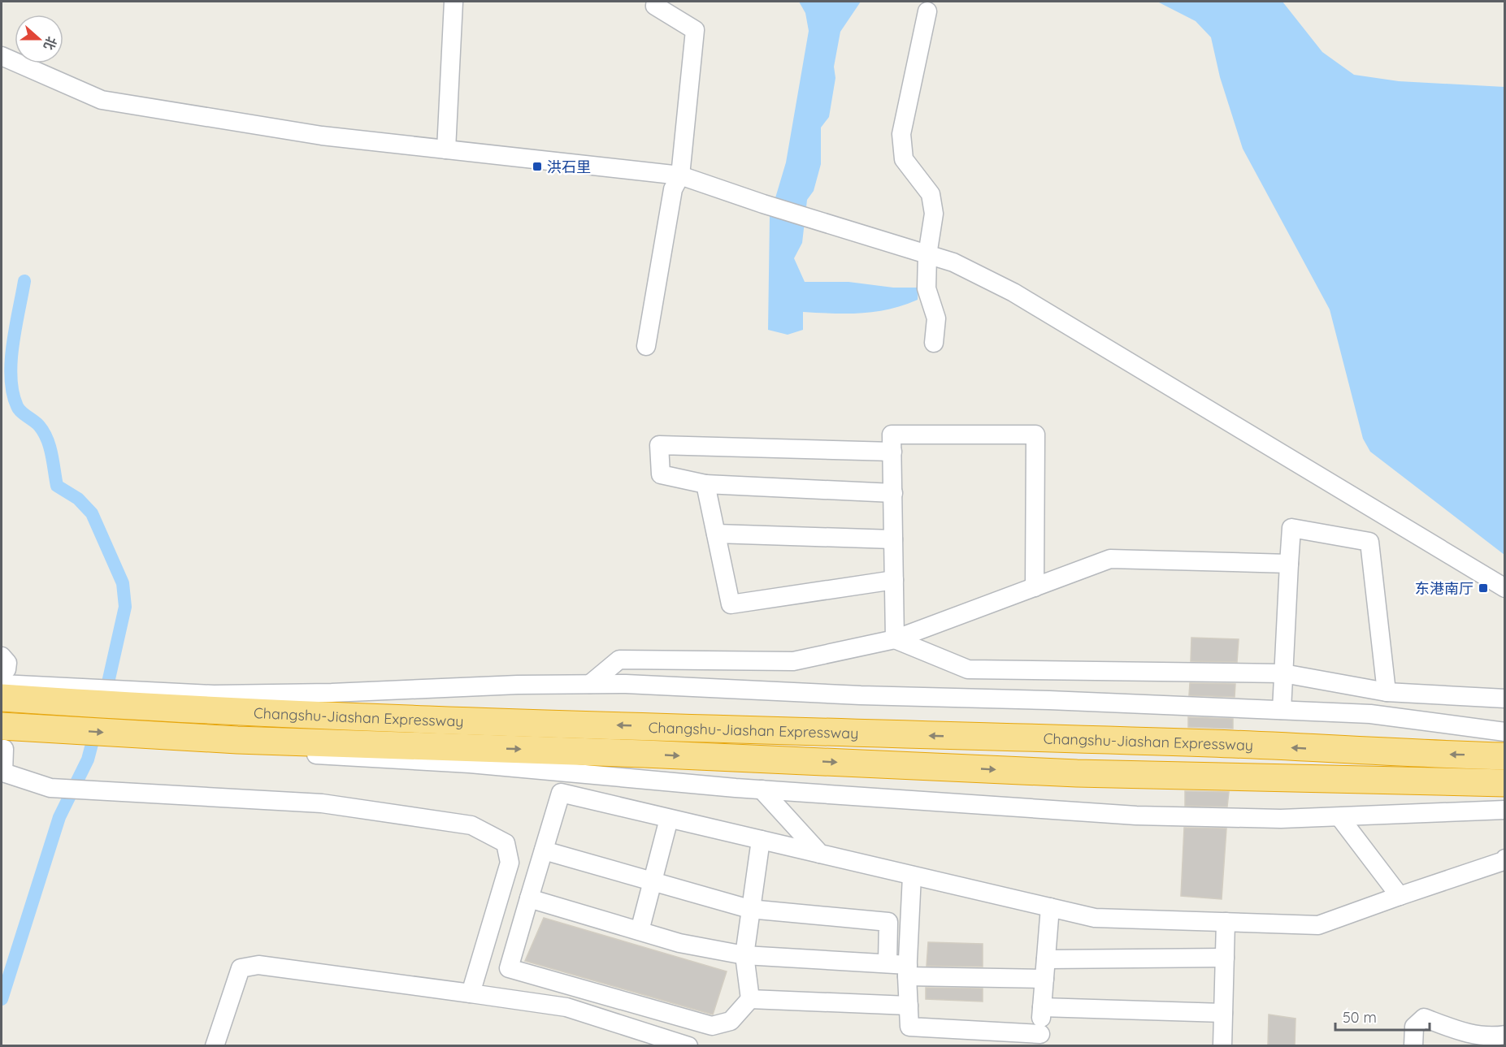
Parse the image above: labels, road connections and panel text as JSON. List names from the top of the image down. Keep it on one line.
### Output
{"streets":{"highway":["Changshu-Jiashan Expressway"]},"places":{"transit":["洪石里","东港南厅"]},"scale_bar":"50 m","north":"right"}
